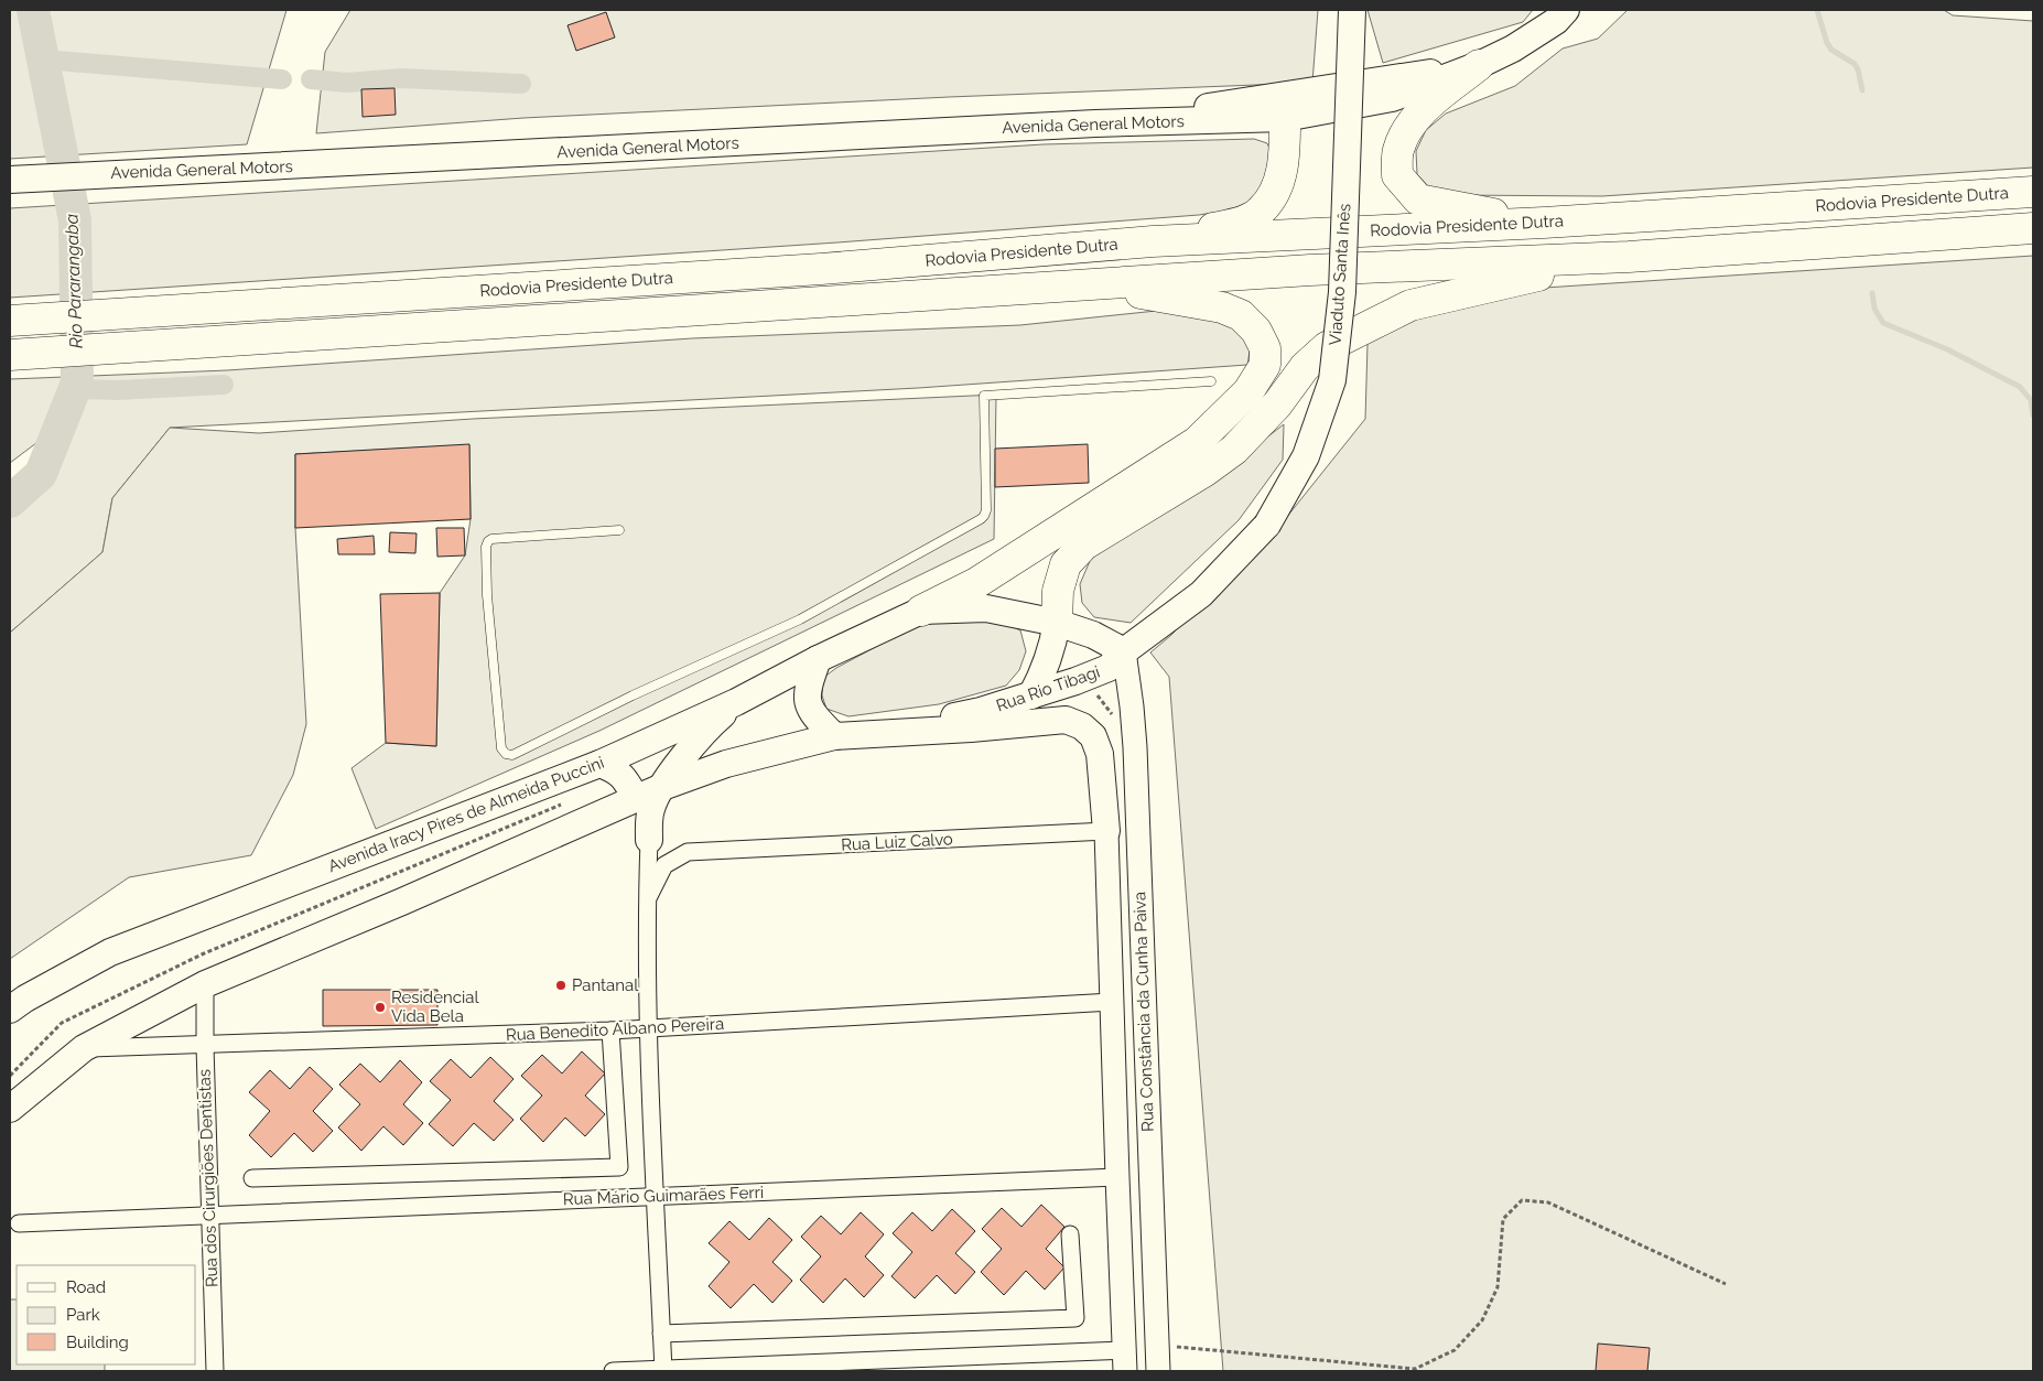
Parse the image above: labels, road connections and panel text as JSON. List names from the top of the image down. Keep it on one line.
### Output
{"streets":{"highway":["Rodovia Presidente Dutra"],"main road":["Avenida General Motors","Viaduto Santa Inês","Rua Rio Tibagi","Avenida Iracy Pires de Almeida Puccini"],"street":["Rua Luiz Calvo","Rua Constância da Cunha Paiva","Rua Benedito Albano Pereira","Rua dos Cirurgiões Dentistas","Rua Mário Guimarães Ferri"]},"crossings":[["Viaduto Santa Inês","Rua Rio Tibagi"],["Rua Rio Tibagi","Rua Constância da Cunha Paiva"],["Rua Luiz Calvo","Rua Constância da Cunha Paiva"],["Rua Constância da Cunha Paiva","Rua Benedito Albano Pereira"],["Rua Constância da Cunha Paiva","Rua Mário Guimarães Ferri"],["Rua Benedito Albano Pereira","Rua dos Cirurgiões Dentistas"],["Rua dos Cirurgiões Dentistas","Rua Mário Guimarães Ferri"]],"water":["Rio Pararangaba"],"places":["Pantanal","Residencial Vida Bela"],"legend":["Road","Park","Building"]}
